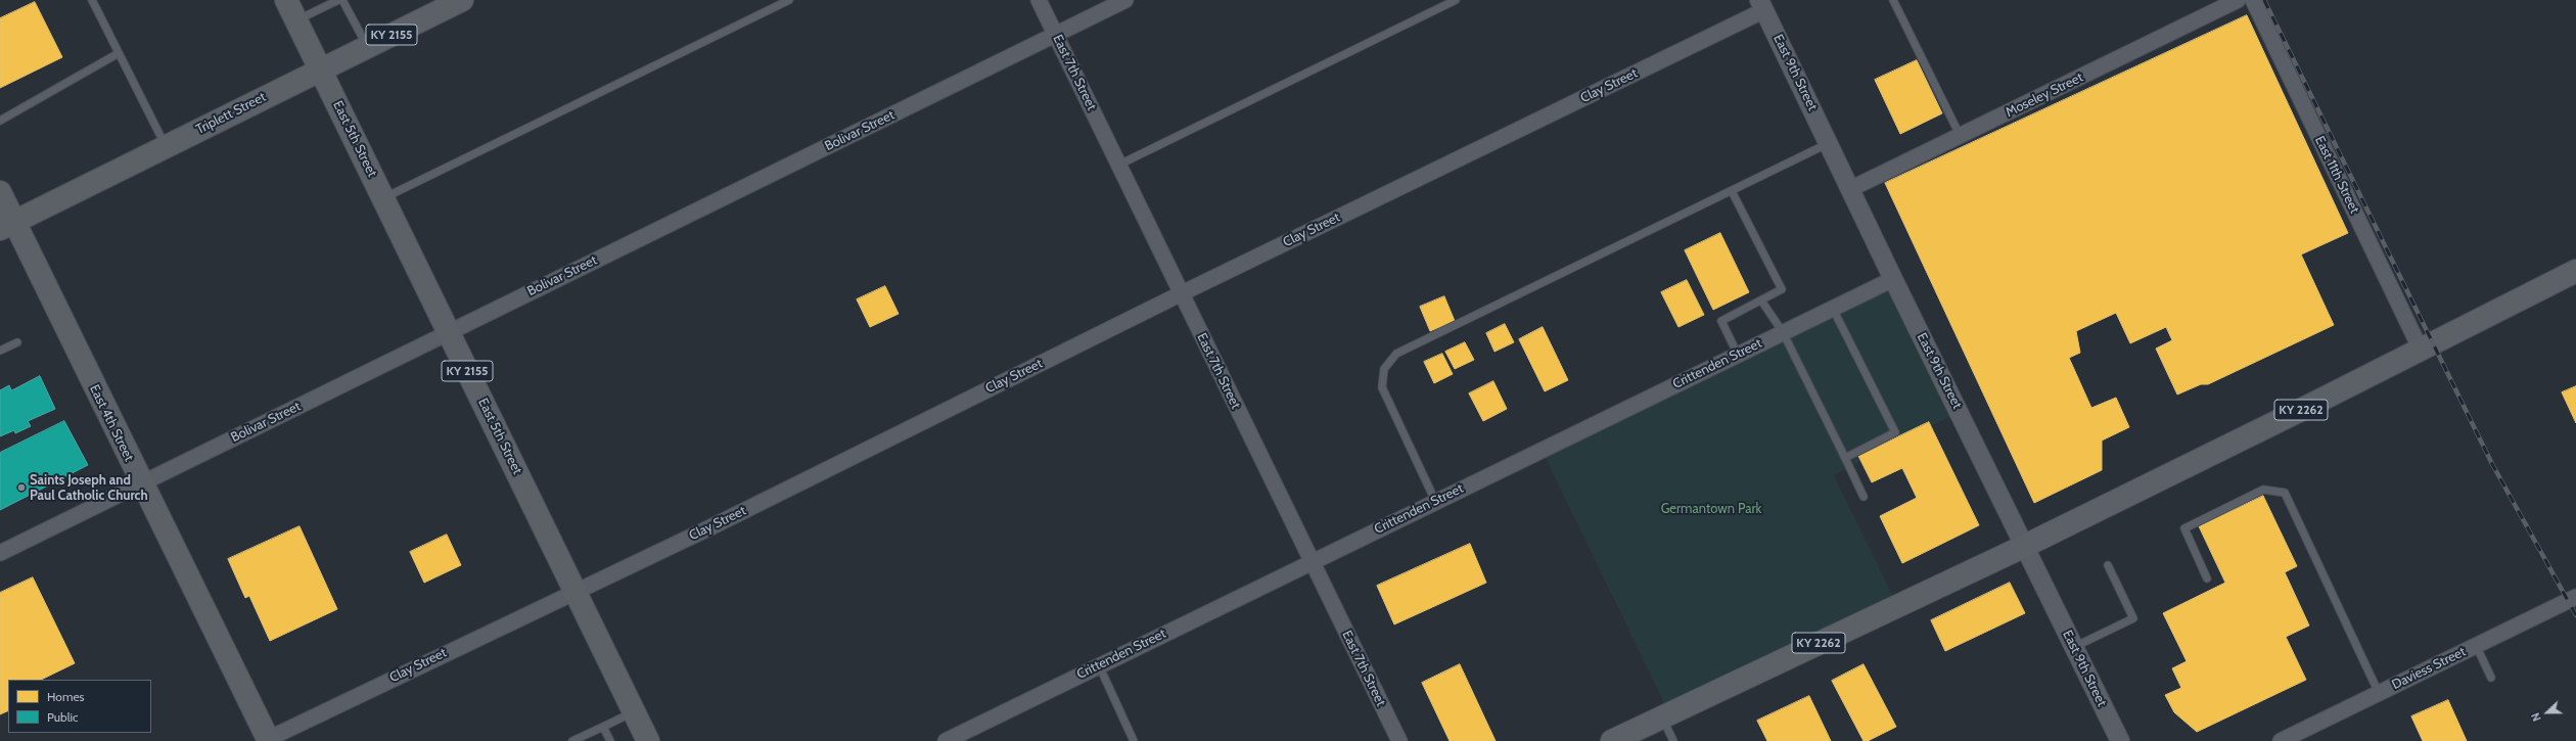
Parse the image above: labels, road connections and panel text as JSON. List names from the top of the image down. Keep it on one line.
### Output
{"streets":{"main road":["KY 2155","Triplett Street","East 5th Street","KY 2262","East 4th Street"],"street":["East 7th Street","East 9th Street","Clay Street","Moseley Street","Bolivar Street","East 11th Street","Crittenden Street","Daviess Street"]},"crossings":[["East 7th Street","Clay Street"],["East 7th Street","Bolivar Street"],["East 7th Street","Crittenden Street"],["East 9th Street","Clay Street"],["East 9th Street","Moseley Street"],["East 9th Street","Crittenden Street"],["East 9th Street","KY 2262"],["Clay Street","East 5th Street"],["Clay Street","East 4th Street"],["Triplett Street","East 5th Street"],["Triplett Street","East 4th Street"],["Bolivar Street","East 5th Street"],["Bolivar Street","East 4th Street"],["East 11th Street","KY 2262"]],"parks":["Germantown Park"],"places":["Saints Joseph and Paul Catholic Church"],"legend":["Homes","Public"],"north":"left"}
